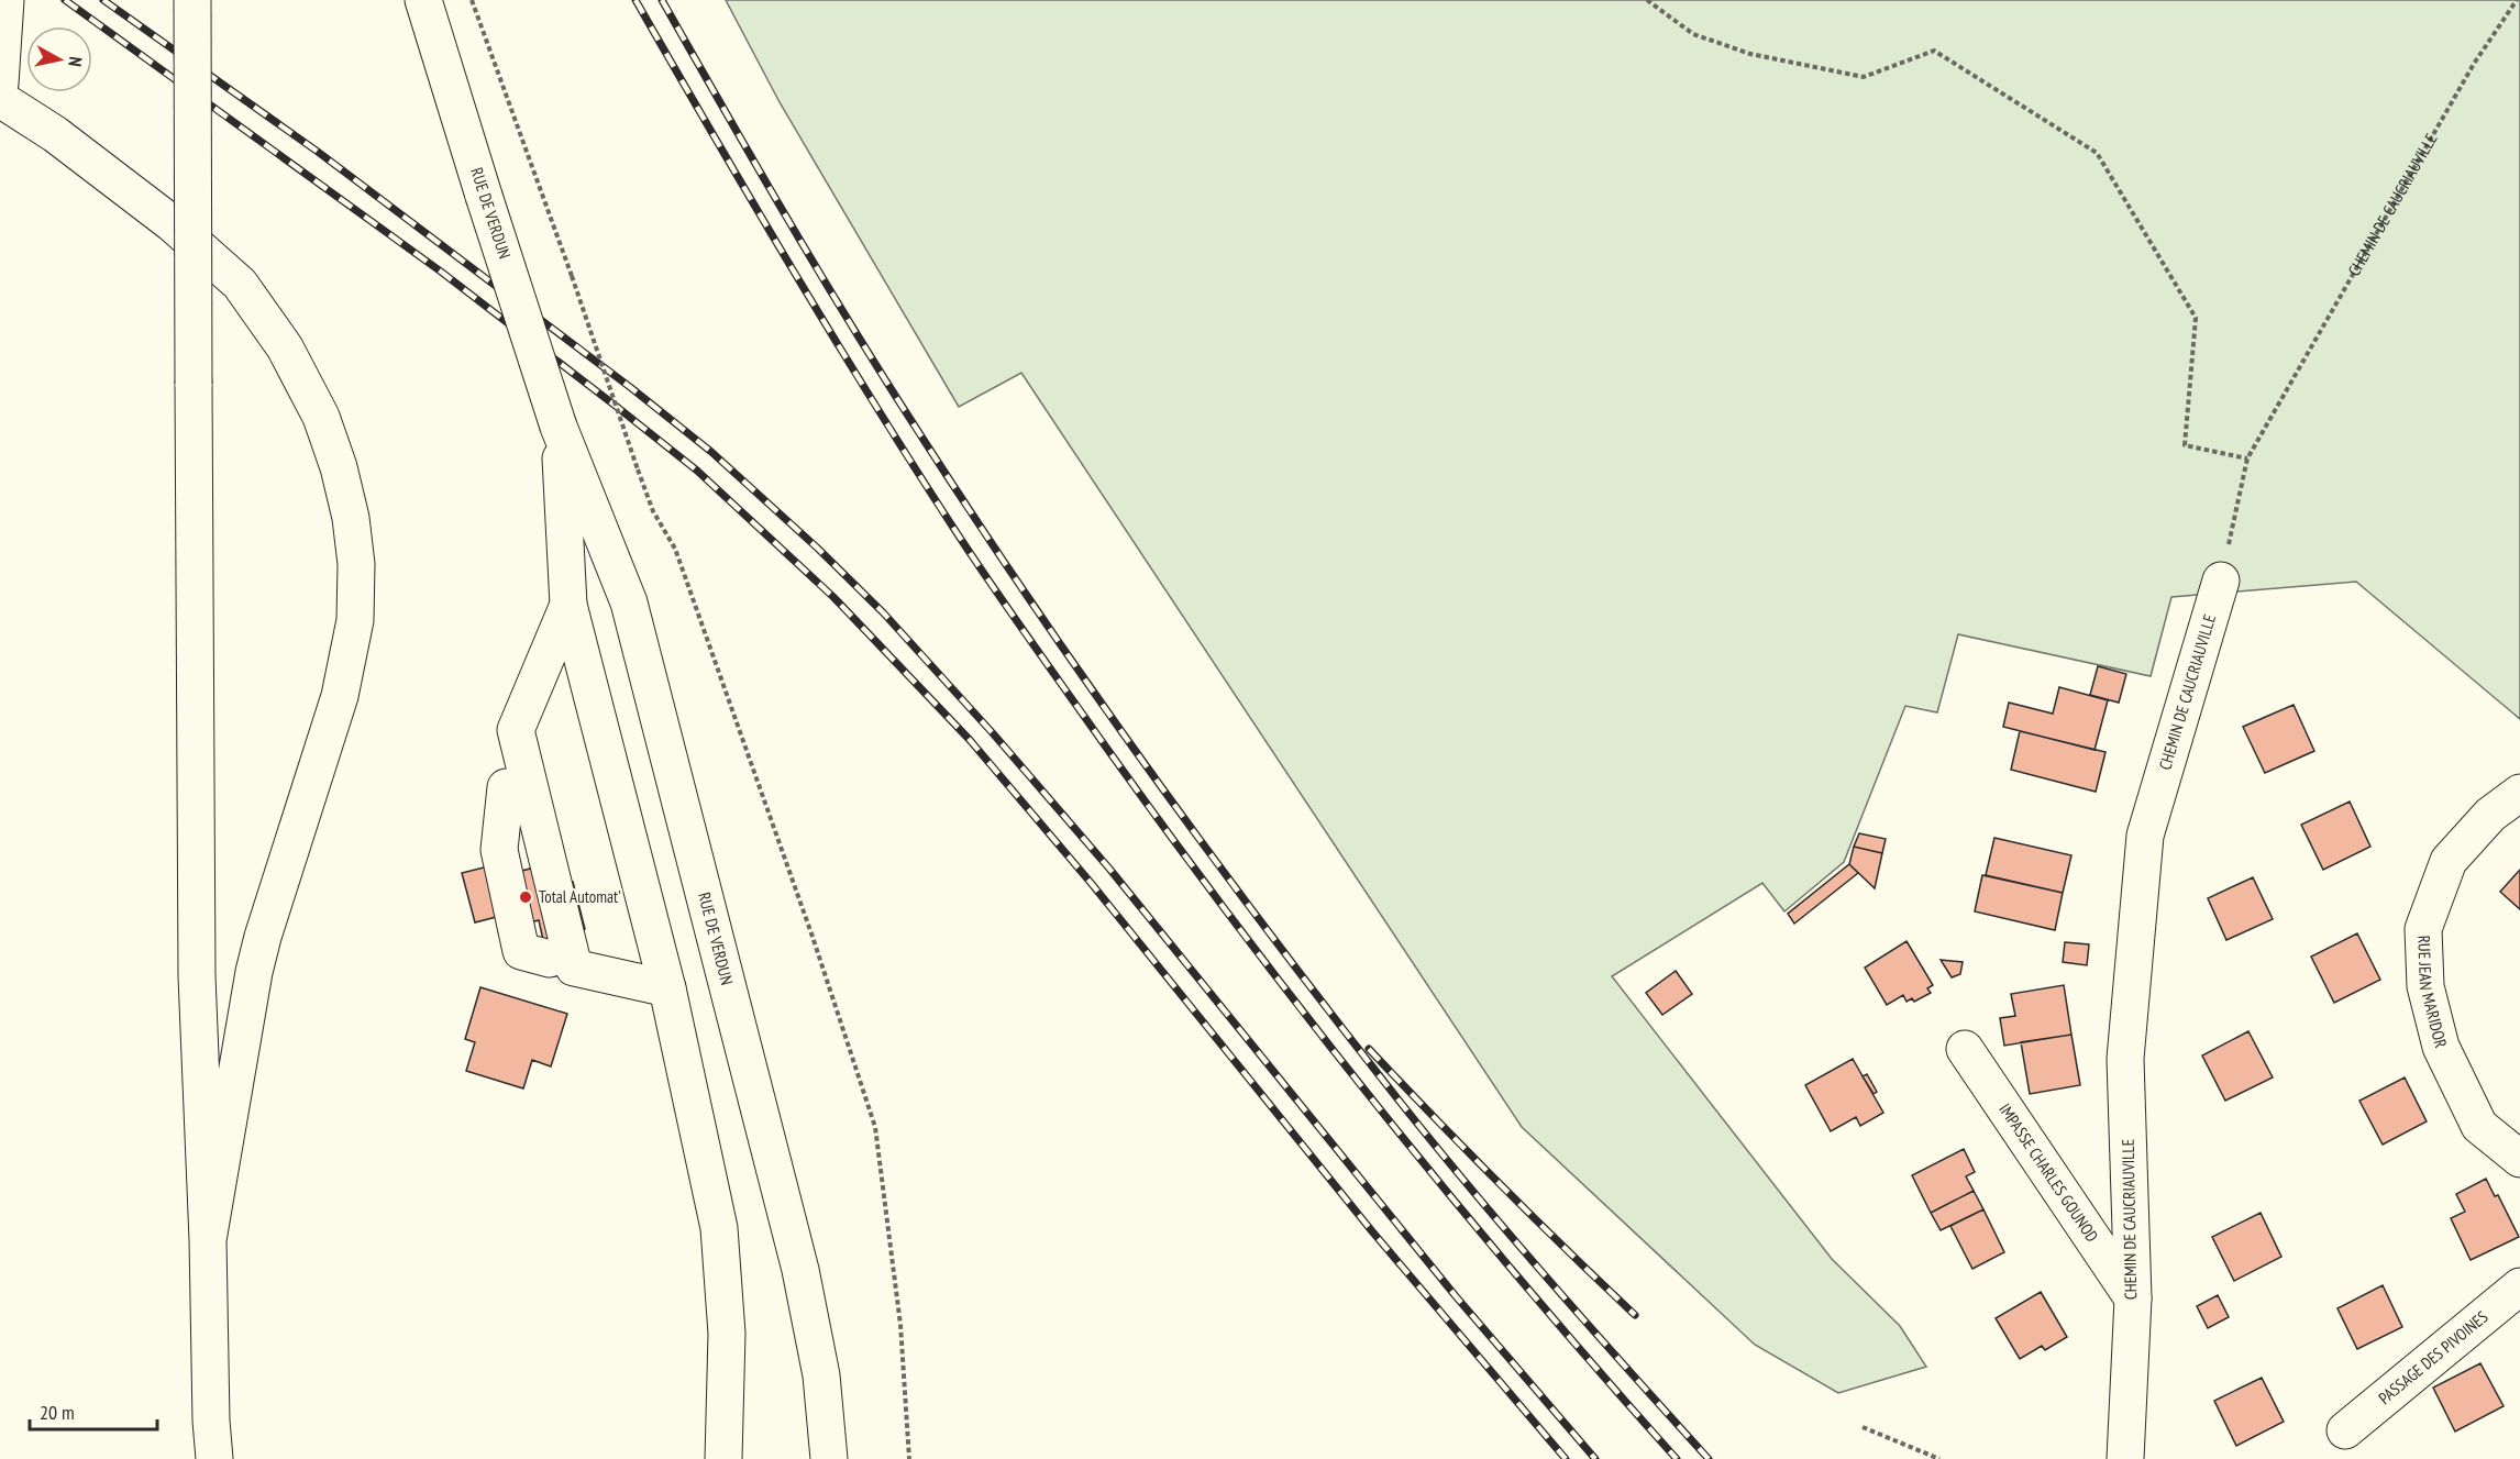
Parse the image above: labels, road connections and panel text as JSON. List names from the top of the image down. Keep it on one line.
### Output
{"streets":{"main road":["CHEMIN DE CAUCRIAUVILLE","RUE DE VERDUN","RUE JEAN MARIDOR","IMPASSE CHARLES GOUNOD","PASSAGE DES PIVOINES"]},"crossings":[["CHEMIN DE CAUCRIAUVILLE","IMPASSE CHARLES GOUNOD"]],"places":["Total Automat'"],"scale_bar":"20 m","north":"right"}
